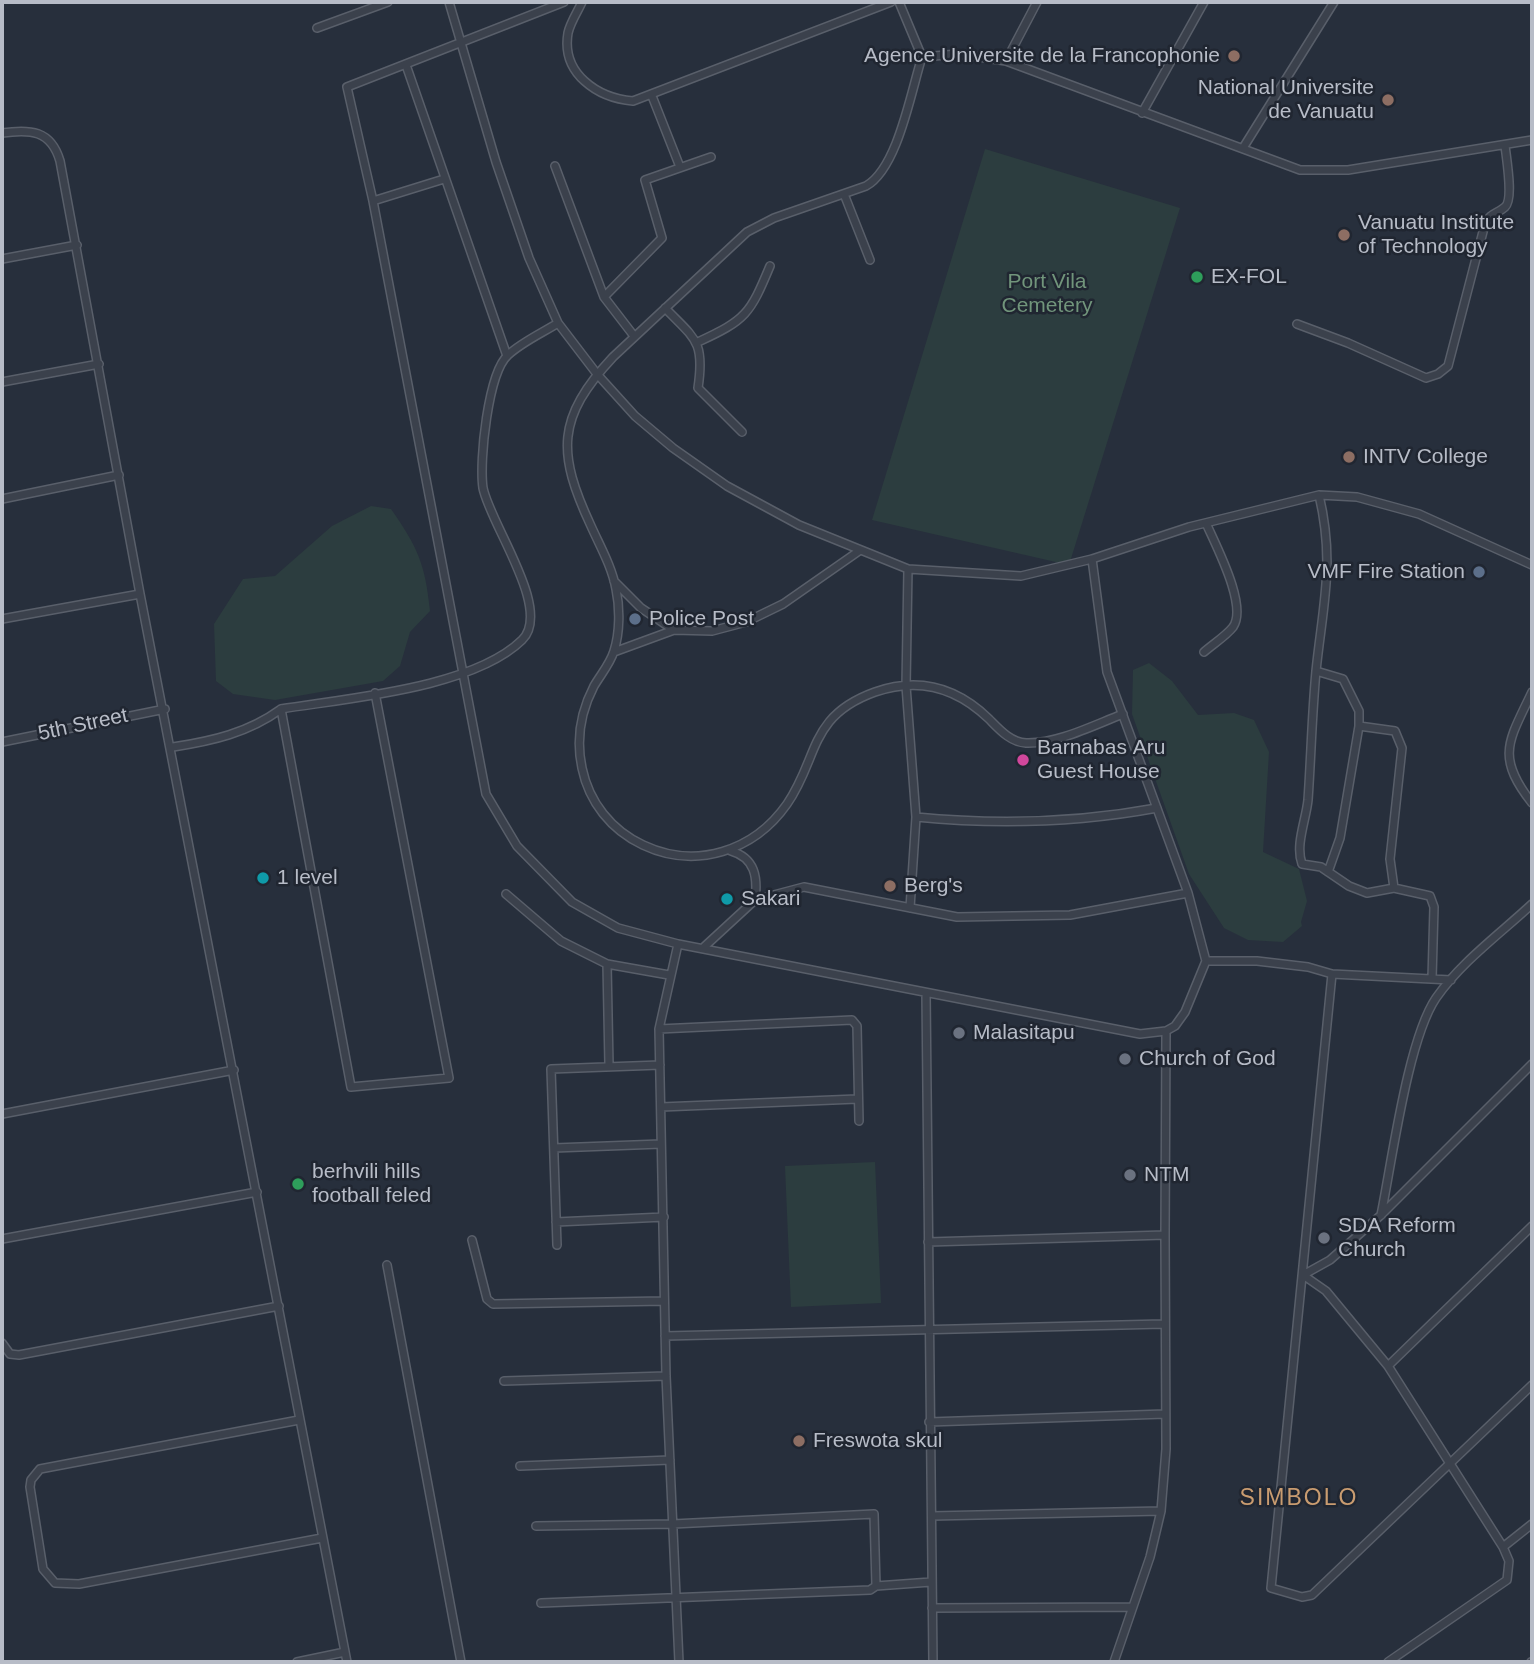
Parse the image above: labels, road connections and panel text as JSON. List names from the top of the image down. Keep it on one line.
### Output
{"streets":{"street":["5th Street"]},"districts":["SIMBOLO"],"parks":["Port Vila Cemetery"],"places":["Agence Universite de la Francophonie","National Universite de Vanuatu","Vanuatu Institute of Technology","EX-FOL","INTV College","VMF Fire Station","Police Post","Barnabas Aru Guest House","1 level","Berg's","Sakari","Malasitapu","Church of God","NTM","berhvili hills football feled","SDA Reform Church","Freswota skul"]}
